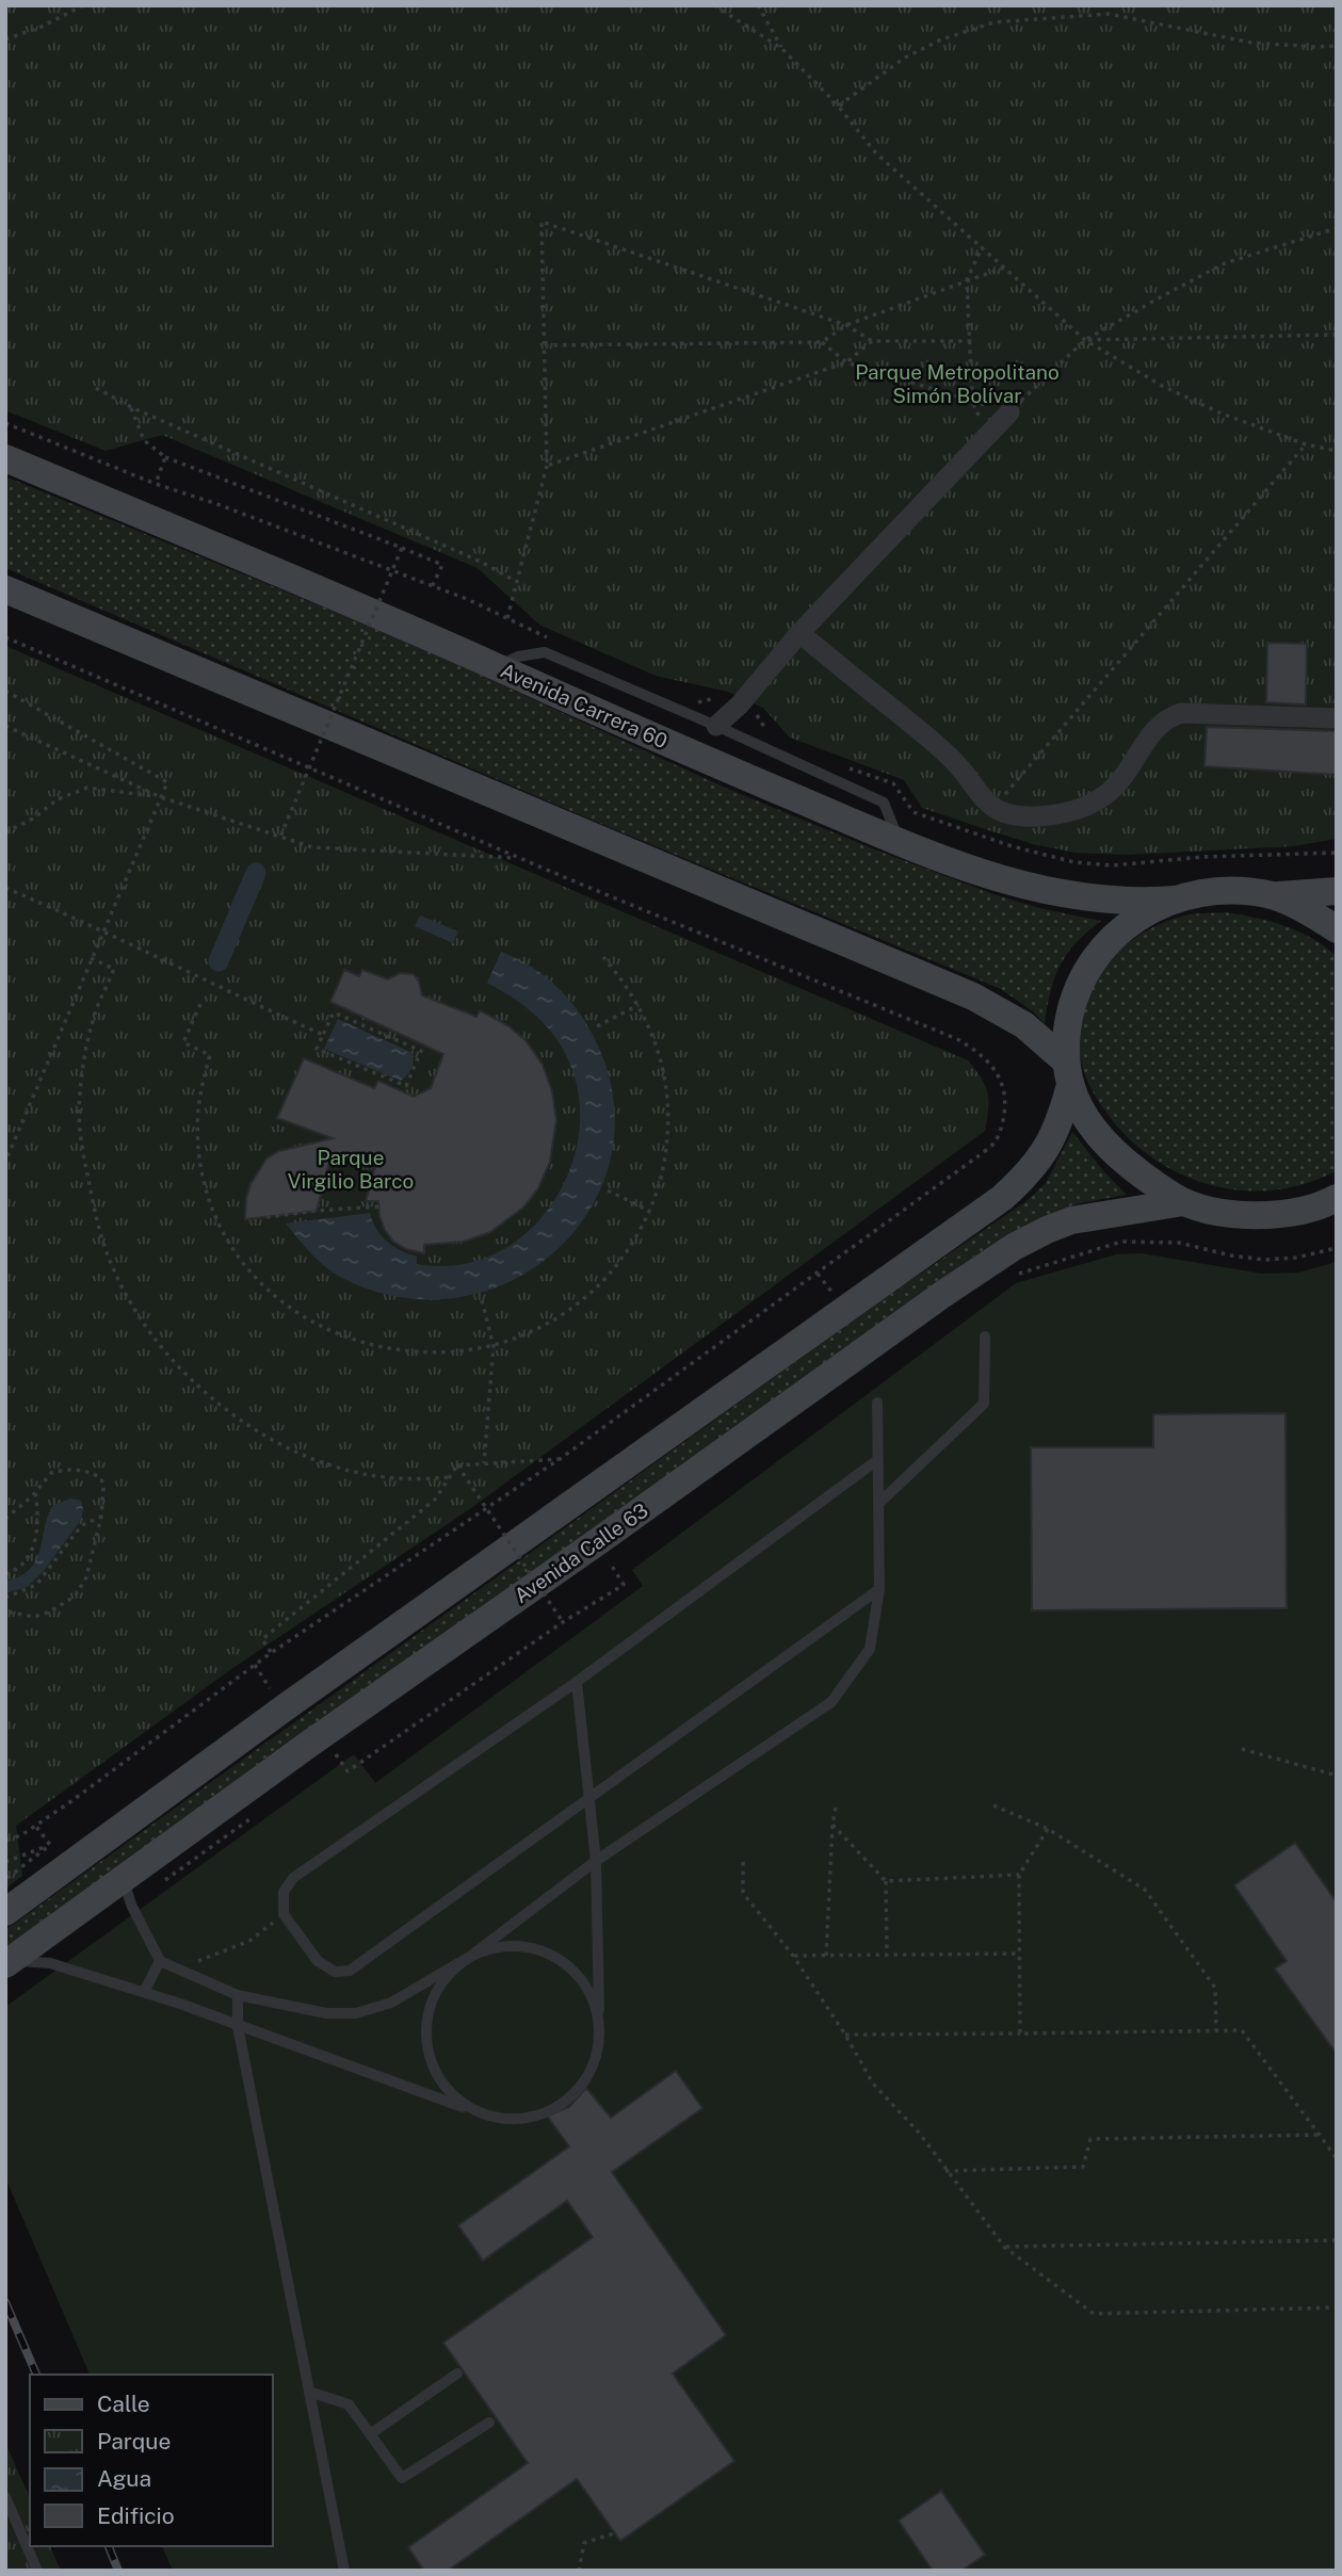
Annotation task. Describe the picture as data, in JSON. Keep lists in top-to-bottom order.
{
  "streets": {
    "main road": ["Avenida Carrera 60", "Avenida Calle 63"]
  },
  "parks": ["Parque Metropolitano Simón Bolívar", "Parque Virgilio Barco"],
  "legend": [
    "Calle",
    "Parque",
    "Agua",
    "Edificio"
  ]
}
